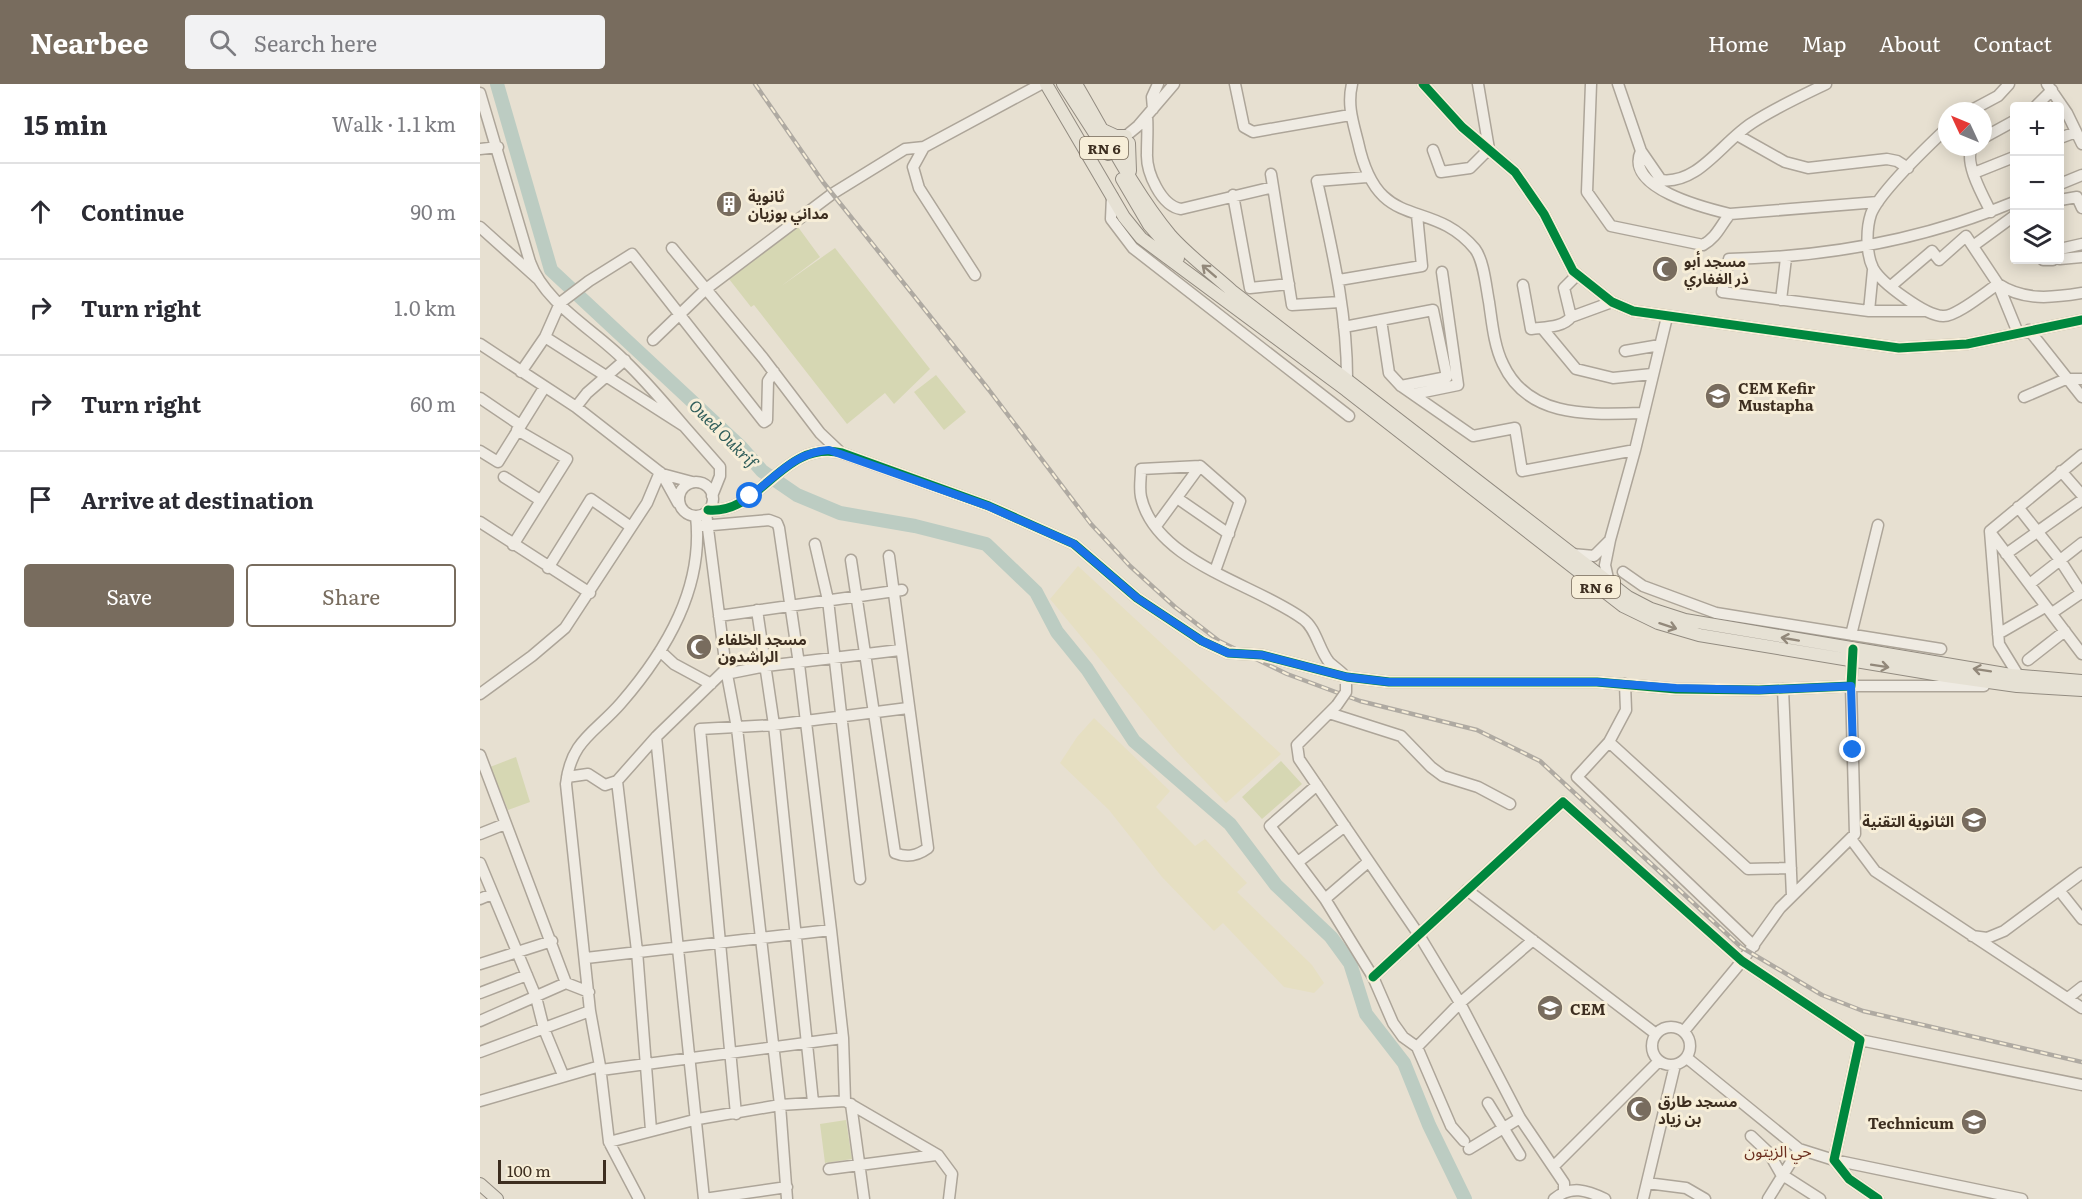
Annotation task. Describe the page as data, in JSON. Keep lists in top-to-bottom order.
{
  "streets": {
    "main road": ["RN 6"]
  },
  "districts": ["حي الزيتون"],
  "water": ["Oued Oukrif"],
  "places": {
    "building": ["ثانوية مداني بوزيان"],
    "mosque": ["مسجد أبو ذر الغفاري", "مسجد الخلفاء الراشدون", "مسجد طارق بن زياد"],
    "school or university": [
      "CEM Kefir Mustapha",
      "الثانوية التقنية",
      "CEM",
      "Technicum"
    ]
  },
  "scale_bar": "100 m",
  "north": "top left",
  "page": {
    "header": "Nearbee",
    "search": "Search here",
    "nav": [
      "Home",
      "Map",
      "About",
      "Contact"
    ],
    "heading": ["15 min", "Walk · 1.1 km"],
    "map_buttons": ["+", "−"],
    "list": [
      ["Continue", "90 m"],
      ["Turn right", "1.0 km"],
      ["Turn right", "60 m"],
      "Arrive at destination"
    ],
    "buttons": ["Save", "Share"],
    "scale": "100 m"
  }
}
